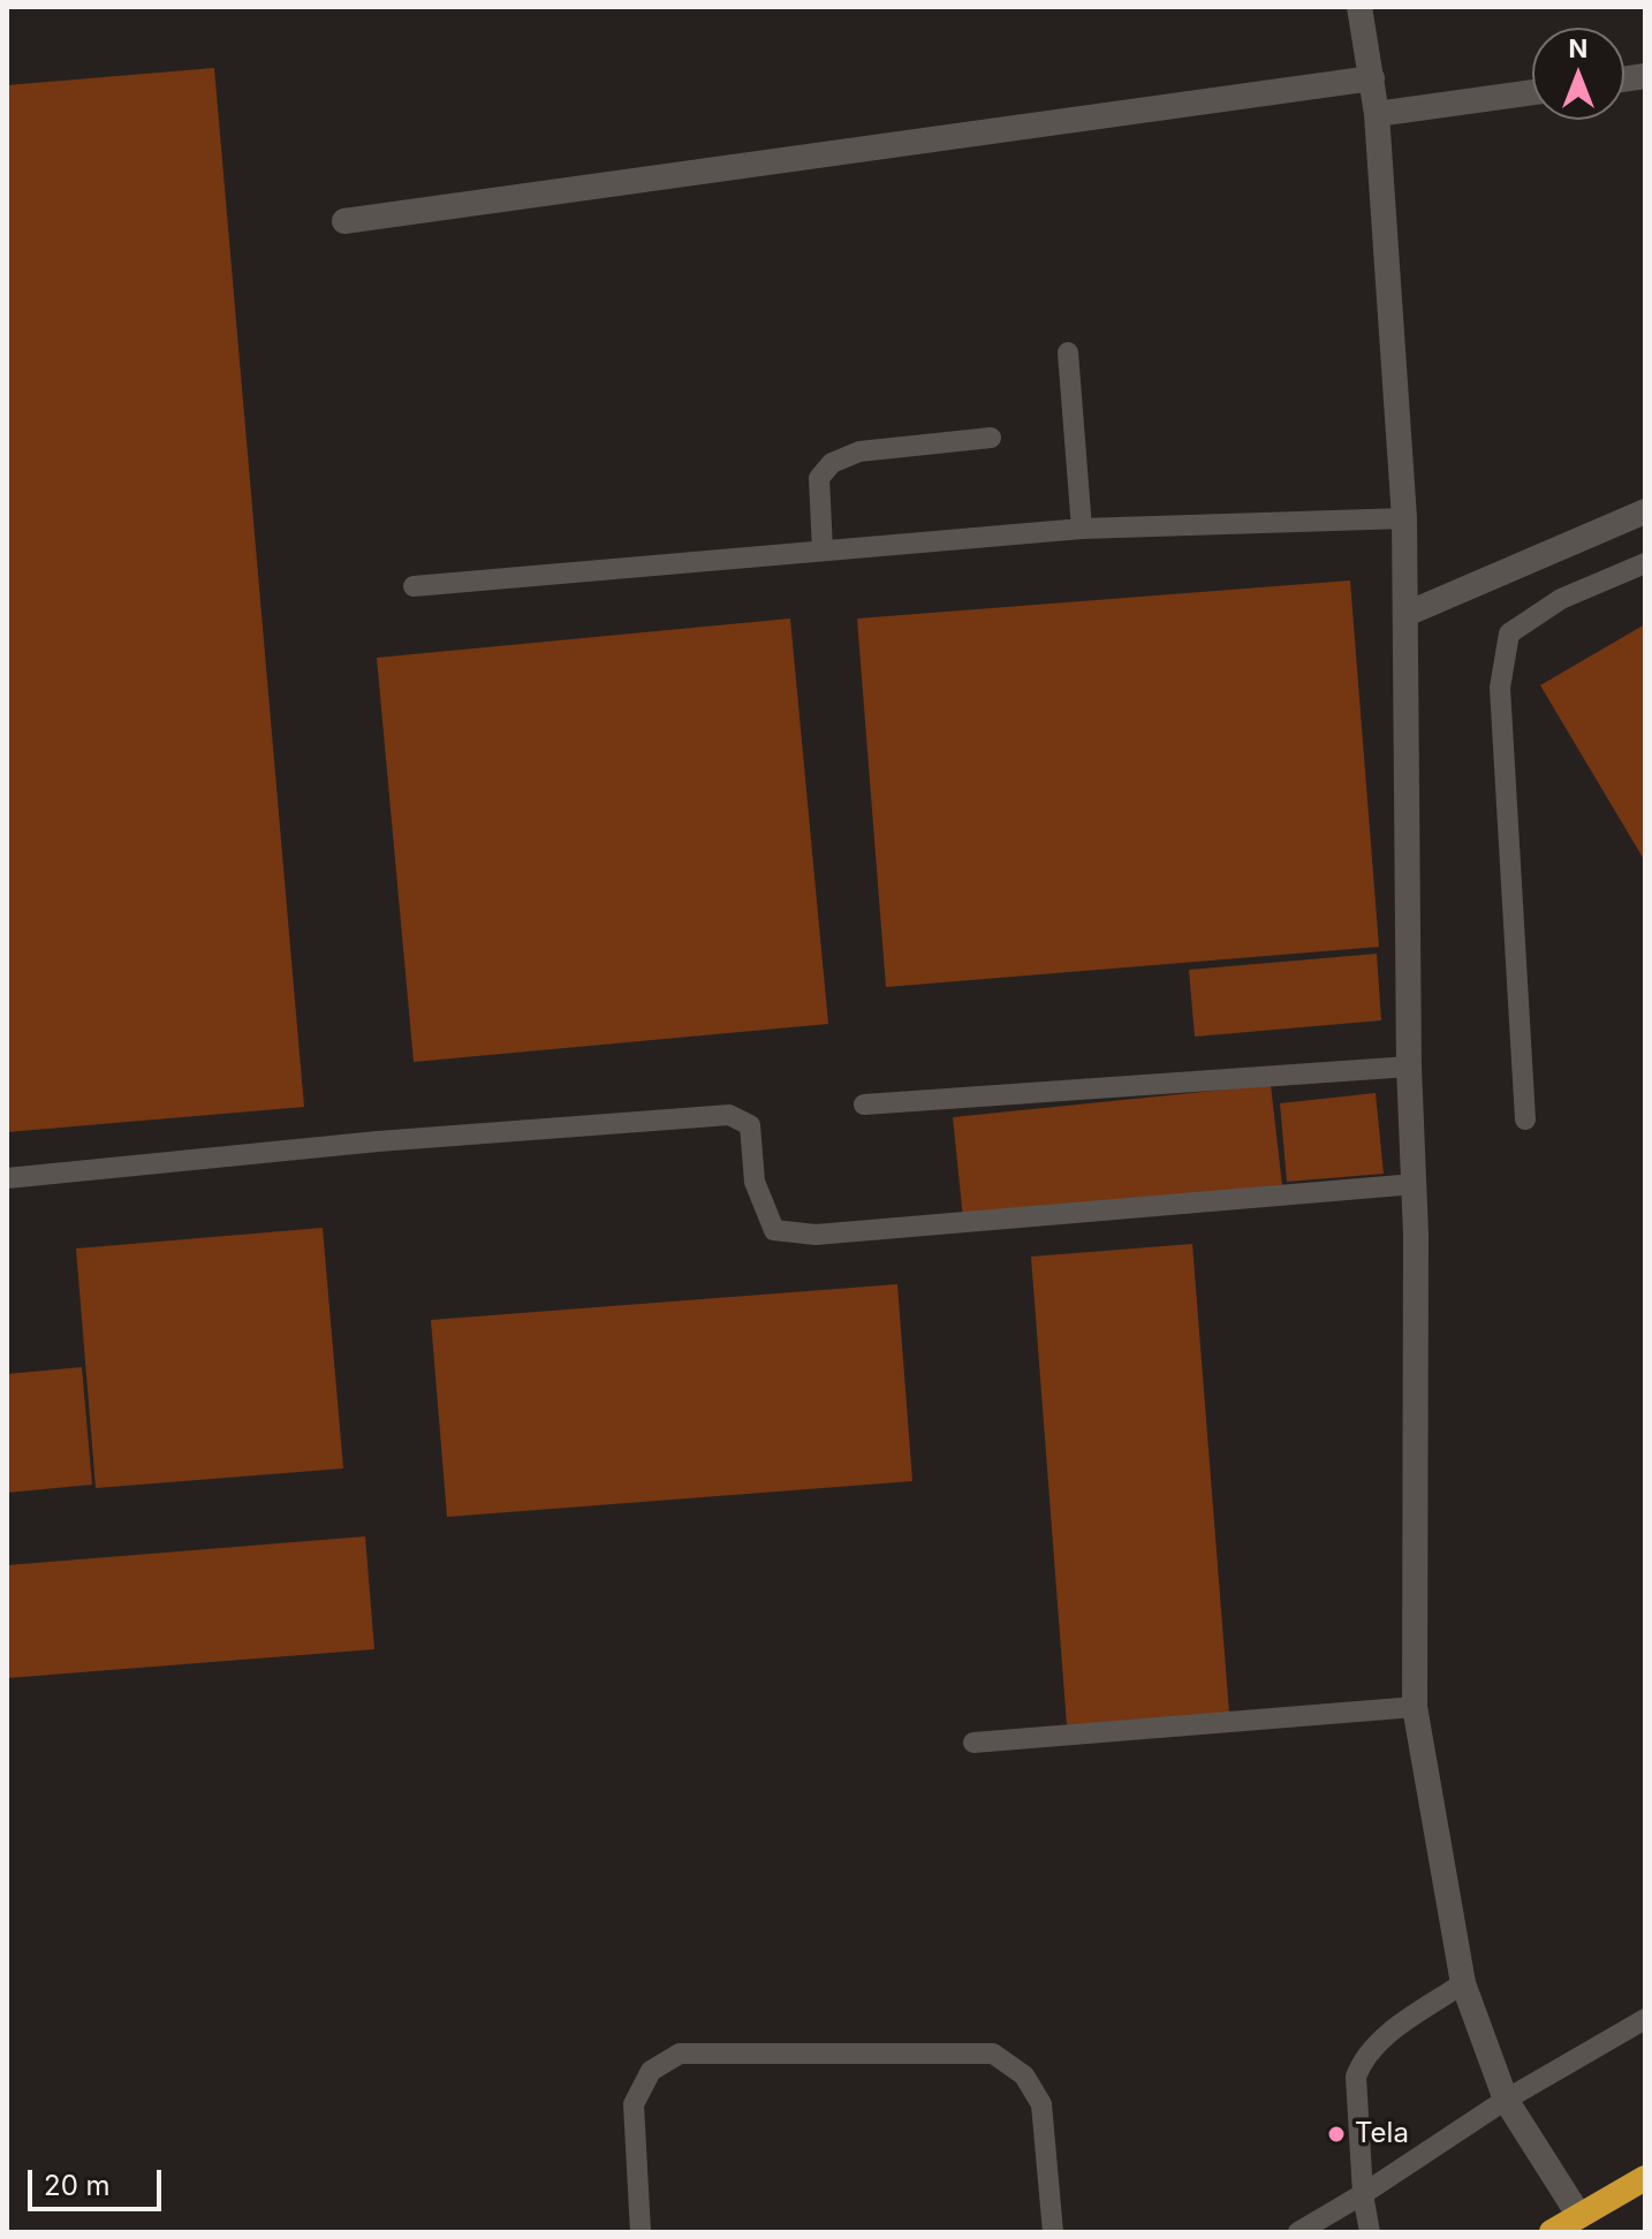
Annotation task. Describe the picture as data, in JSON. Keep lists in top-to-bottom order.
{
  "places": ["Tela"],
  "scale_bar": "20 m",
  "north": "top"
}
